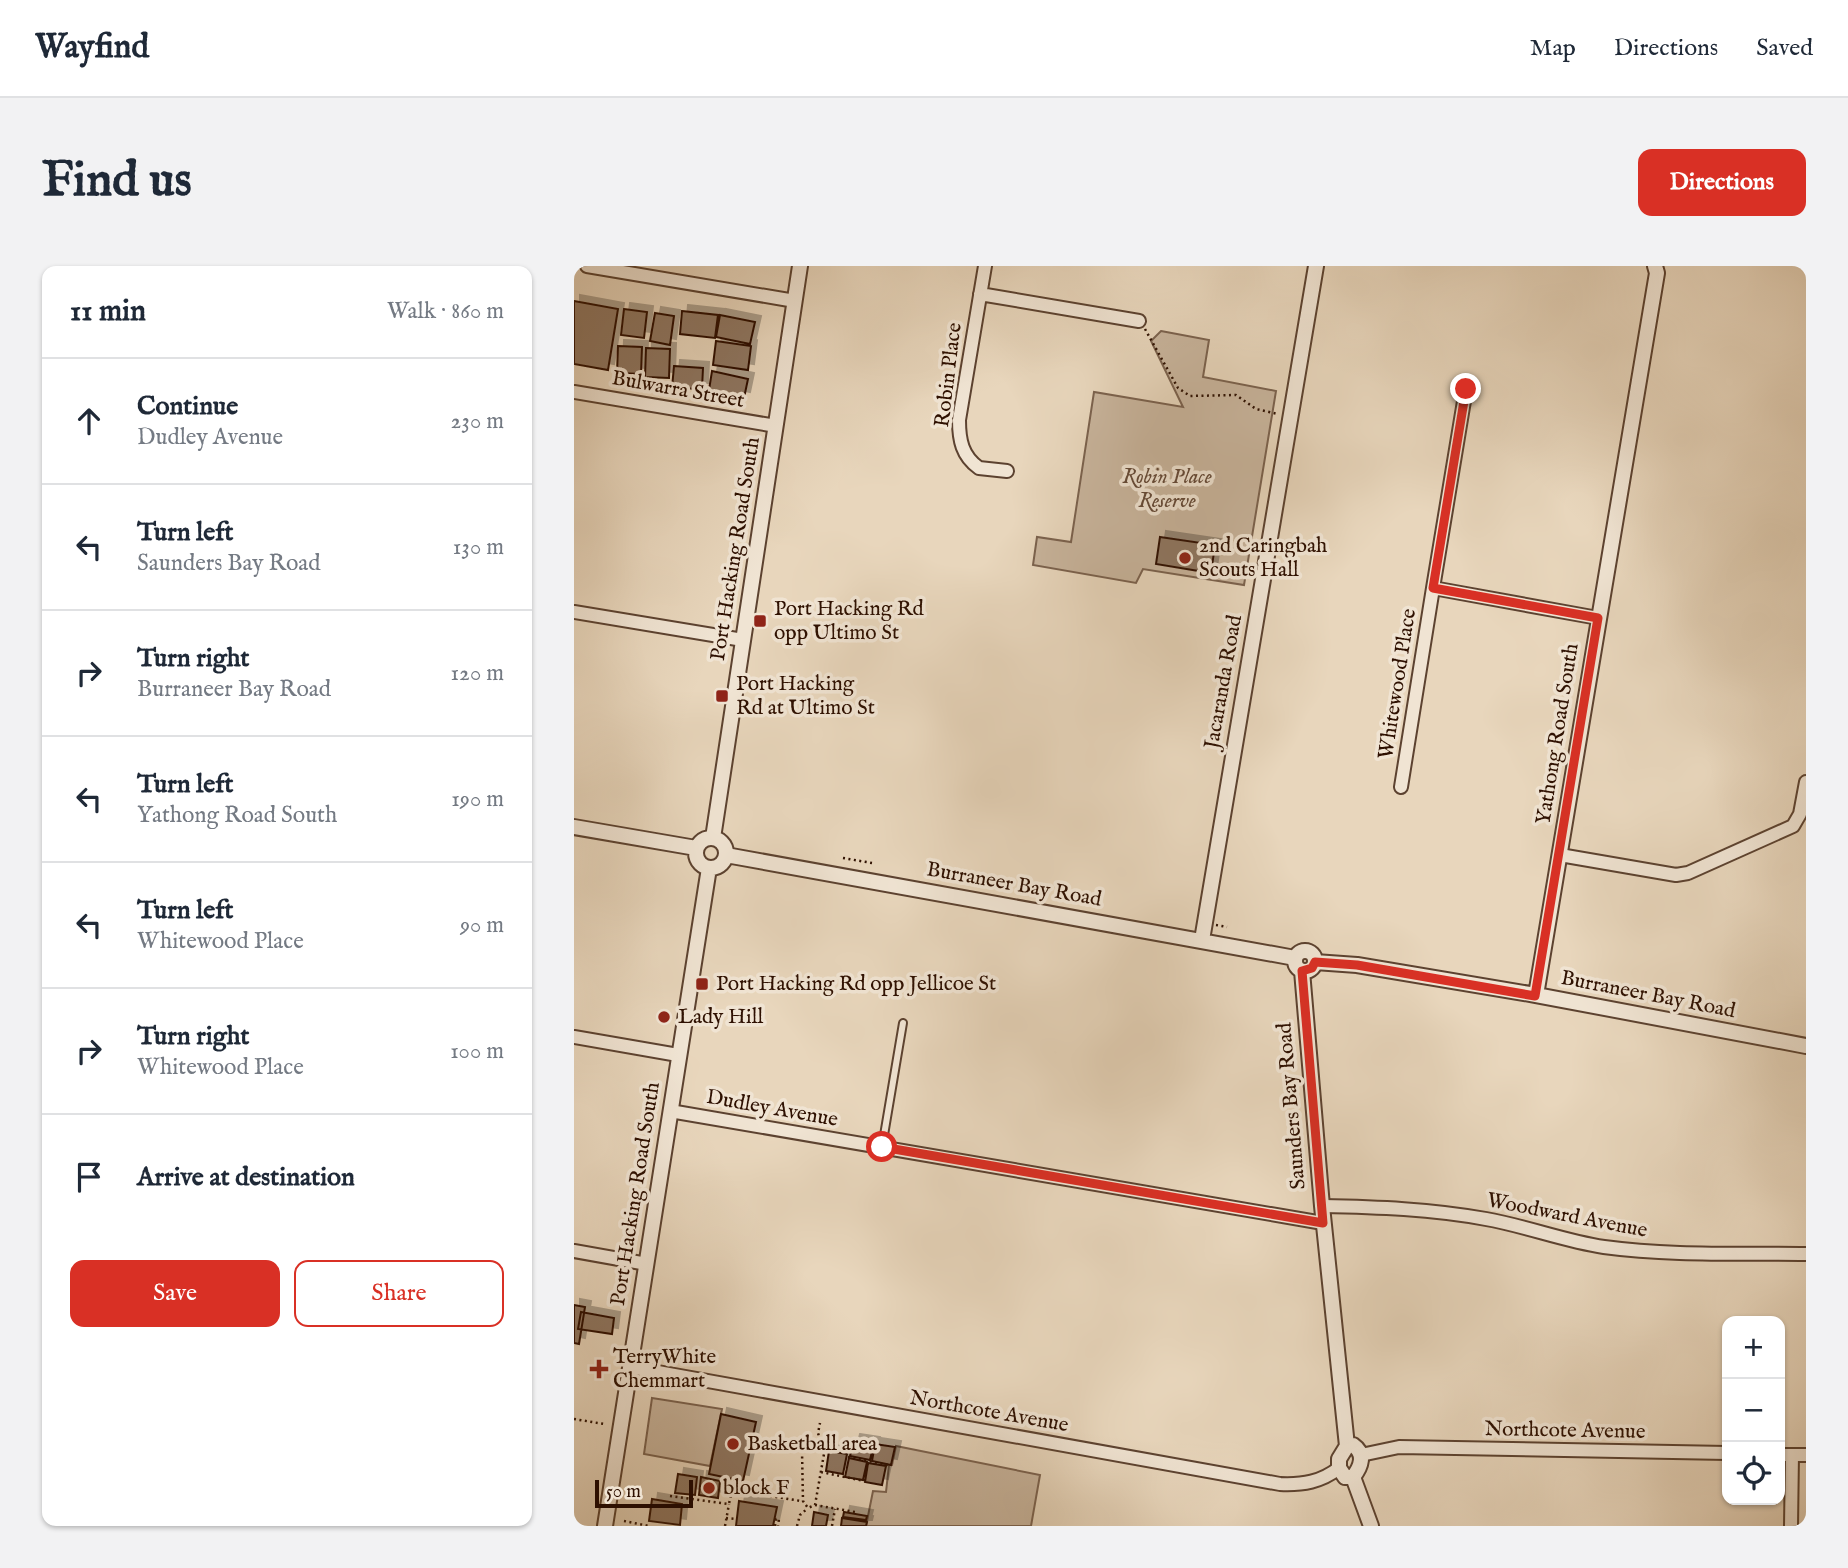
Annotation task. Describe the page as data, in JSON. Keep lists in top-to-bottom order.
{
  "streets": {
    "street": [
      "Robin Place",
      "Bulwarra Street",
      "Port Hacking Road South",
      "Jacaranda Road",
      "Whitewood Place",
      "Yathong Road South",
      "Burraneer Bay Road",
      "Saunders Bay Road",
      "Dudley Avenue",
      "Woodward Avenue",
      "Northcote Avenue"
    ]
  },
  "crossings": [
    ["Bulwarra Street", "Port Hacking Road South"],
    ["Port Hacking Road South", "Burraneer Bay Road"],
    ["Port Hacking Road South", "Dudley Avenue"],
    ["Port Hacking Road South", "Northcote Avenue"],
    ["Jacaranda Road", "Burraneer Bay Road"],
    ["Whitewood Place", "Yathong Road South"],
    ["Yathong Road South", "Burraneer Bay Road"],
    ["Burraneer Bay Road", "Saunders Bay Road"],
    ["Saunders Bay Road", "Dudley Avenue"],
    ["Saunders Bay Road", "Woodward Avenue"],
    ["Saunders Bay Road", "Northcote Avenue"]
  ],
  "parks": ["Robin Place Reserve"],
  "places": {
    "other": [
      "2nd Caringbah Scouts Hall",
      "Lady Hill",
      "Basketball area",
      "block F"
    ],
    "transit": ["Port Hacking Rd opp Ultimo St", "Port Hacking Rd at Ultimo St", "Port Hacking Rd opp Jellicoe St"],
    "health": ["TerryWhite Chemmart"]
  },
  "scale_bar": "50 m",
  "page": {
    "header": "Wayfind",
    "nav": ["Map", "Directions", "Saved"],
    "buttons": [
      "Directions",
      ["Save", "Share"]
    ],
    "title": "Find us",
    "heading": ["11 min", "Walk · 860 m"],
    "list": [
      ["Continue", "Dudley Avenue", "230 m"],
      ["Turn left", "Saunders Bay Road", "130 m"],
      ["Turn right", "Burraneer Bay Road", "120 m"],
      ["Turn left", "Yathong Road South", "190 m"],
      ["Turn left", "Whitewood Place", "90 m"],
      ["Turn right", "Whitewood Place", "100 m"],
      "Arrive at destination"
    ],
    "map_buttons": ["+", "−"],
    "scale": "50 m"
  }
}
